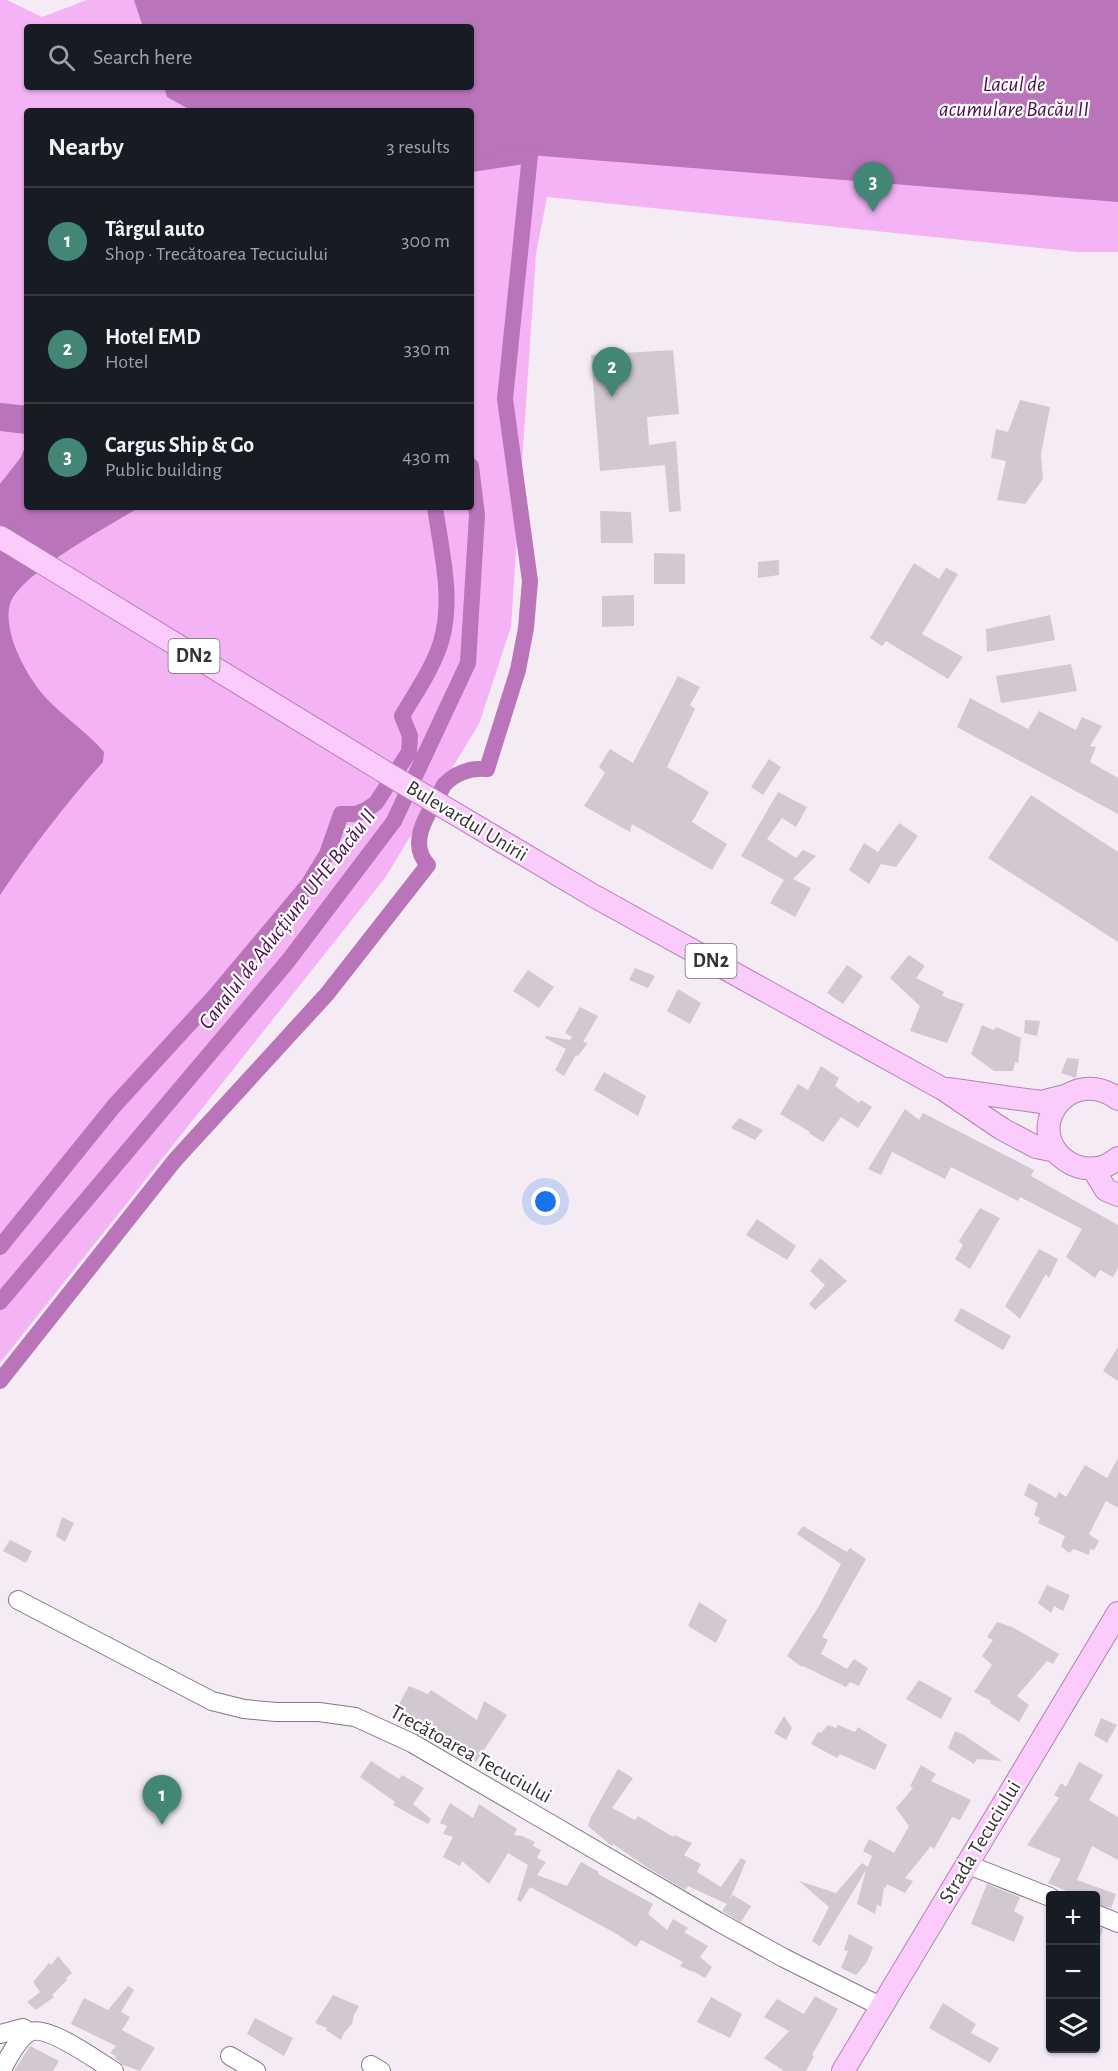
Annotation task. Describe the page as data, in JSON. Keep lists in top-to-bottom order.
{
  "streets": {
    "main road": ["DN2", "Bulevardul Unirii", "Strada Tecuciului"],
    "street": ["Trecătoarea Tecuciului"]
  },
  "crossings": [
    ["DN2", "Bulevardul Unirii"],
    ["Trecătoarea Tecuciului", "Strada Tecuciului"]
  ],
  "water": ["Lacul de acumulare Bacău II", "Canalul de Aducțiune UHE Bacău II"],
  "page": {
    "search": "Search here",
    "heading": ["Nearby", "3 results"],
    "pins": ["3", "2", "1"],
    "list": [
      {
        "mark": "1",
        "name": "Târgul auto",
        "note": "Shop · Trecătoarea Tecuciului",
        "value": "300 m"
      },
      {
        "mark": "2",
        "name": "Hotel EMD",
        "note": "Hotel",
        "value": "330 m"
      },
      {
        "mark": "3",
        "name": "Cargus Ship & Go",
        "note": "Public building",
        "value": "430 m"
      }
    ],
    "map_buttons": ["+", "−"]
  }
}
